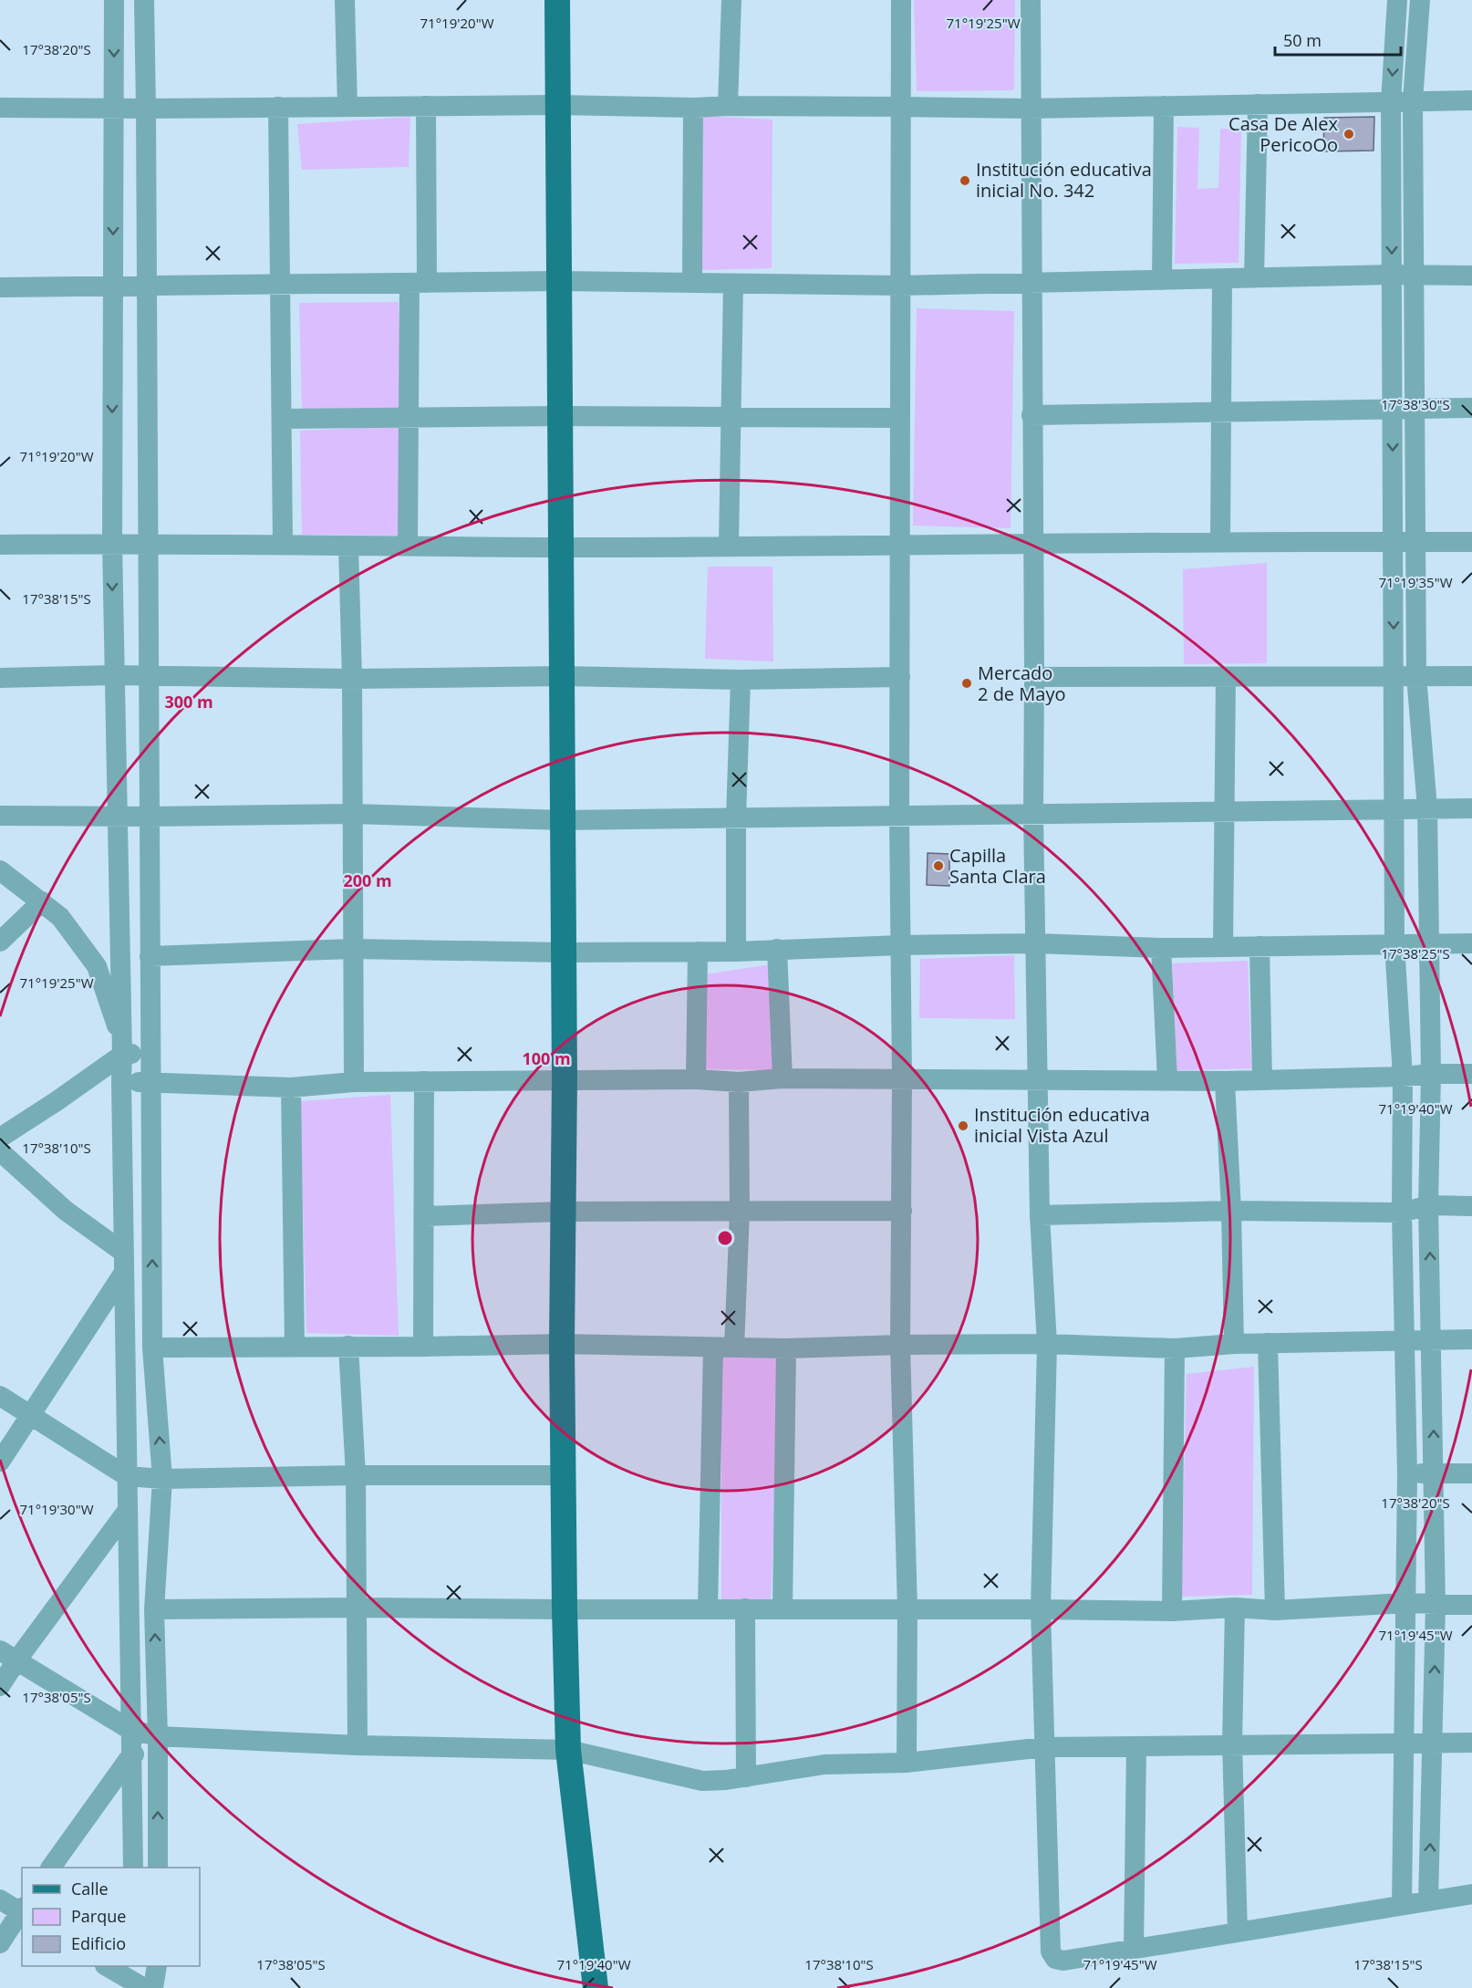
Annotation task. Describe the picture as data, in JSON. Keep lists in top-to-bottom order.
{
  "places": [
    "Casa De Alex PericoOo",
    "Institución educativa inicial No. 342",
    "Mercado 2 de Mayo",
    "Capilla Santa Clara",
    "Institución educativa inicial Vista Azul"
  ],
  "legend": ["Calle", "Parque", "Edificio"],
  "scale_bar": "50 m",
  "coordinates": [
    "71°19'20\"W",
    "71°19'25\"W",
    "17°38'20\"S",
    "17°38'30\"S",
    "71°19'35\"W",
    "17°38'15\"S",
    "17°38'25\"S",
    "71°19'40\"W",
    "17°38'10\"S",
    "71°19'30\"W",
    "71°19'45\"W",
    "17°38'05\"S"
  ],
  "rings": ["300 m", "200 m", "100 m"]
}
